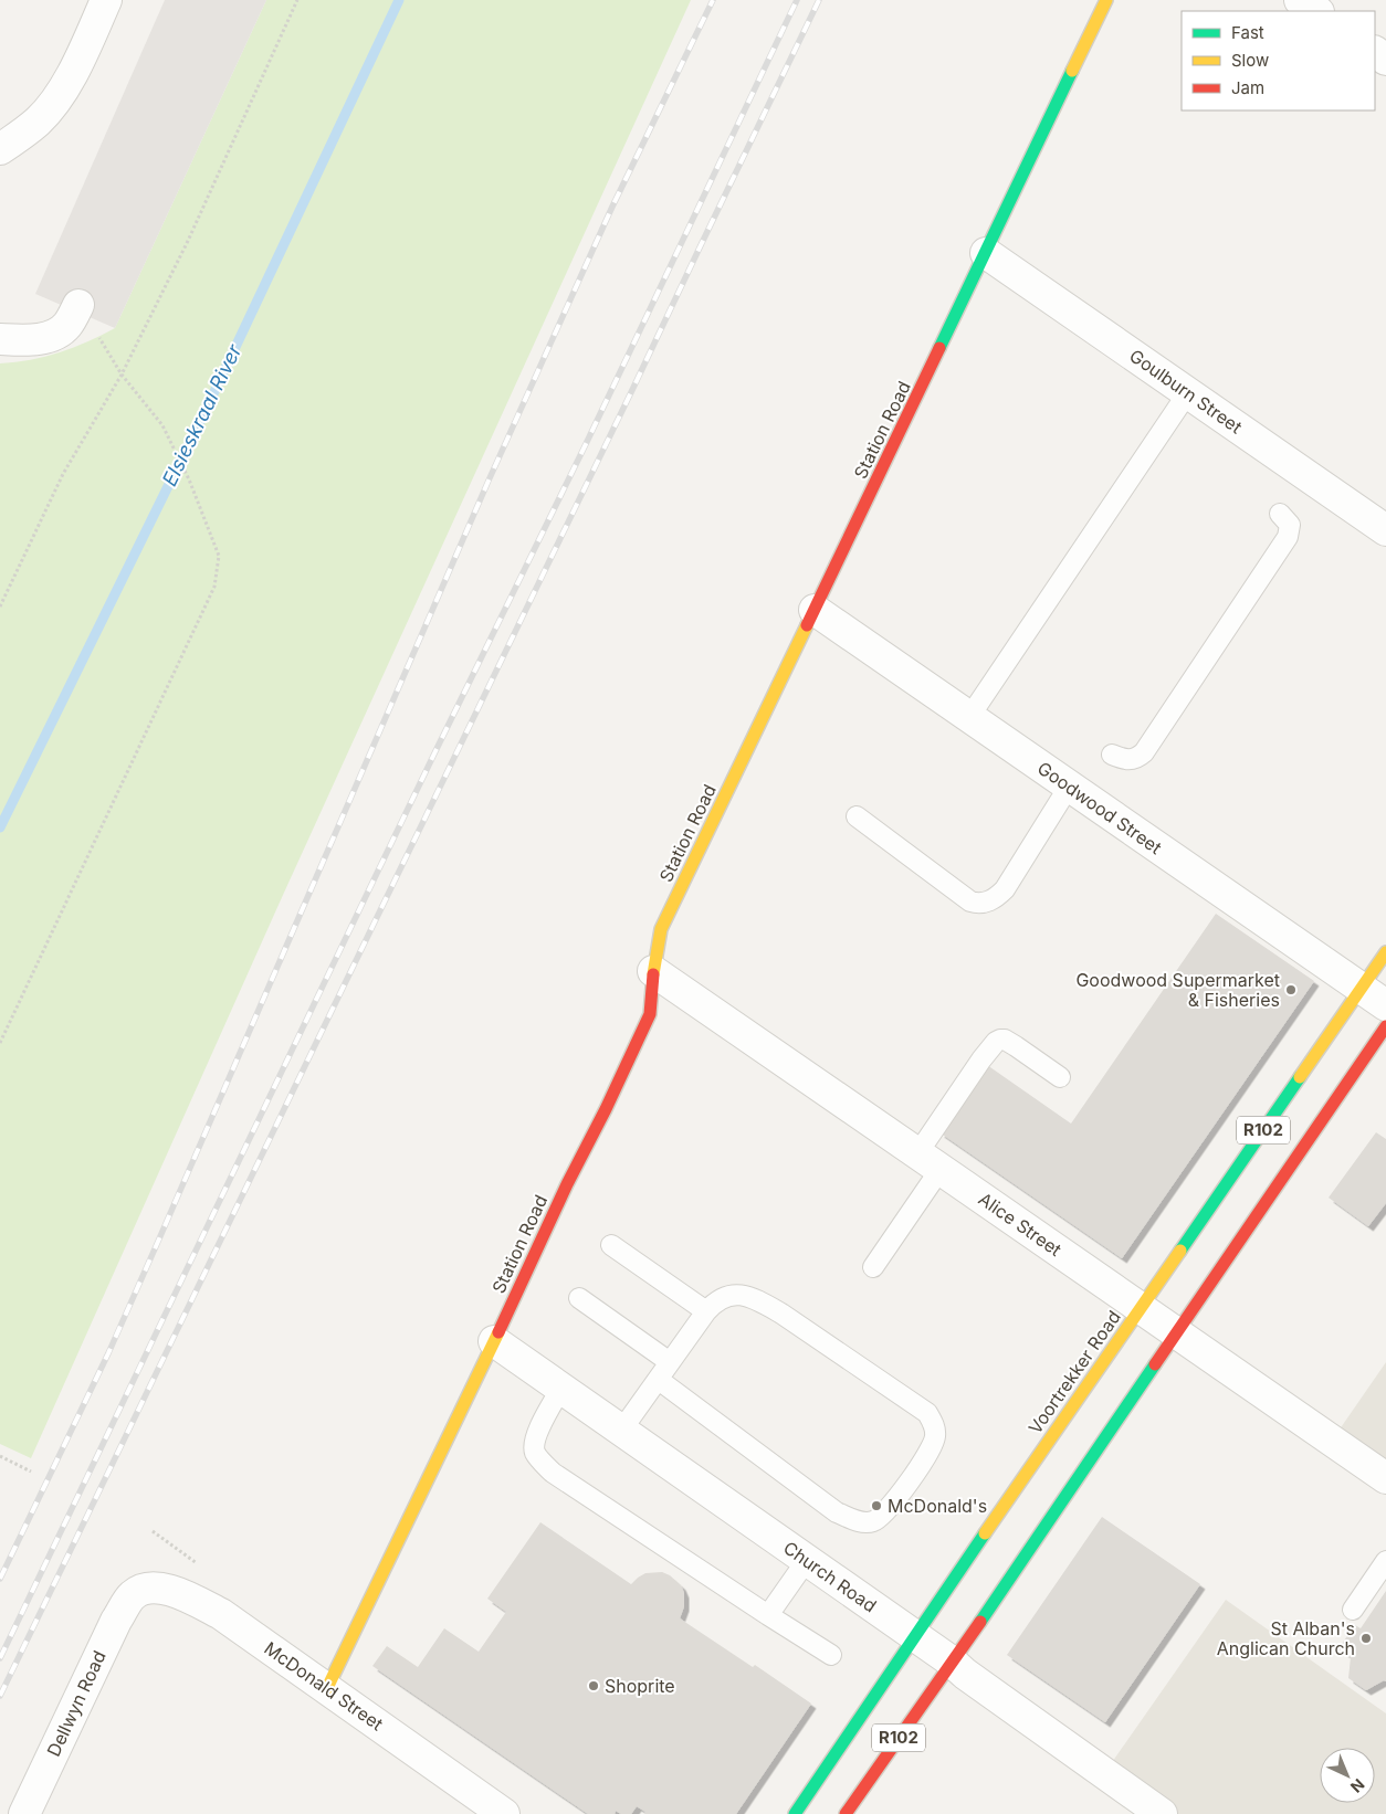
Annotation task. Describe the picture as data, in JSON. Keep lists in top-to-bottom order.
{
  "streets": {
    "main road": ["Station Road", "R102", "Voortrekker Road"],
    "street": [
      "Goulburn Street",
      "Goodwood Street",
      "Alice Street",
      "Church Road",
      "McDonald Street",
      "Dellwyn Road"
    ]
  },
  "crossings": [
    ["Goulburn Street", "Station Road"],
    ["Station Road", "Goodwood Street"],
    ["Station Road", "Alice Street"],
    ["Station Road", "Church Road"],
    ["Station Road", "McDonald Street"],
    ["Goodwood Street", "Voortrekker Road"],
    ["R102", "Alice Street"],
    ["R102", "Church Road"],
    ["Alice Street", "Voortrekker Road"],
    ["Voortrekker Road", "Church Road"],
    ["McDonald Street", "Dellwyn Road"]
  ],
  "water": ["Elsieskraal River"],
  "places": [
    "Goodwood Supermarket & Fisheries",
    "McDonald's",
    "St Alban's Anglican Church",
    "Shoprite"
  ],
  "legend": ["Fast", "Slow", "Jam"],
  "north": "bottom right"
}
